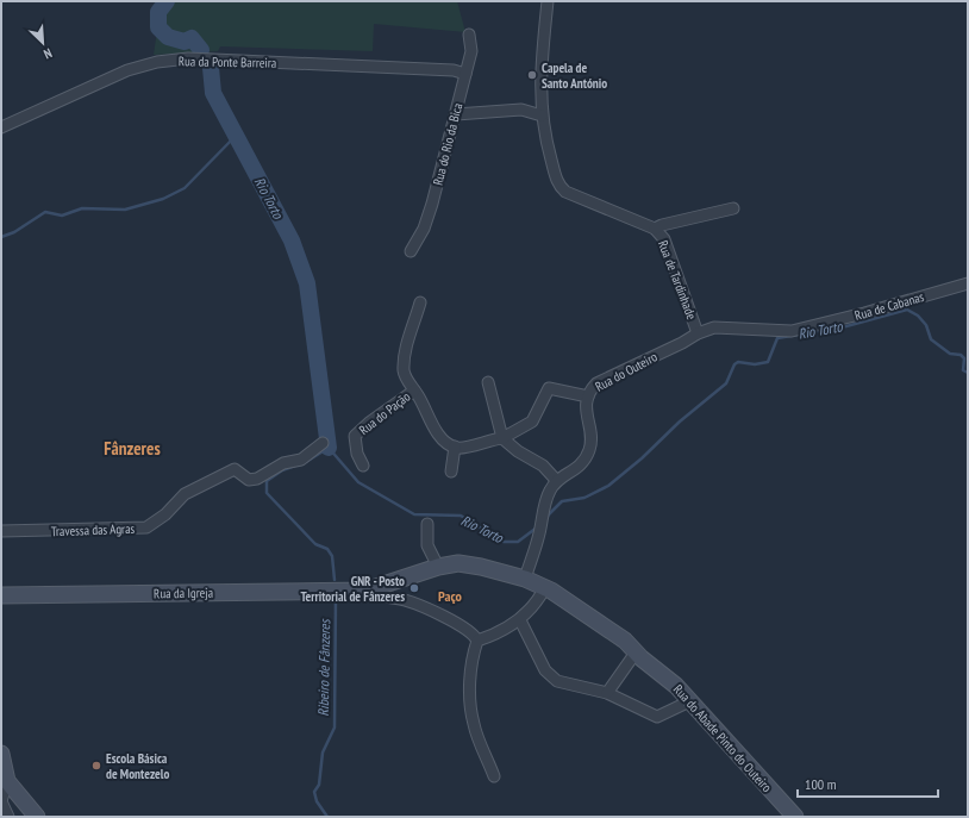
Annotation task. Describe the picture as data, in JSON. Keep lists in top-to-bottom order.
{
  "streets": {
    "street": [
      "Rua da Ponte Barreira",
      "Rua do Rio da Bica",
      "Rua de Tardinhade",
      "Rua de Cabanas",
      "Rua do Outeiro",
      "Rua do Pação",
      "Travessa das Agras",
      "Rua da Igreja",
      "Rua do Abade Pinto do Outeiro"
    ]
  },
  "crossings": [
    ["Rua da Ponte Barreira", "Rua do Rio da Bica"],
    ["Rua de Tardinhade", "Rua de Cabanas"],
    ["Rua de Tardinhade", "Rua do Outeiro"],
    ["Rua de Cabanas", "Rua do Outeiro"],
    ["Rua da Igreja", "Rua do Abade Pinto do Outeiro"]
  ],
  "districts": ["Fânzeres", "Paço"],
  "water": ["Rio Torto", "Ribeiro de Fânzeres"],
  "places": ["Capela de Santo António", "GNR - Posto Territorial de Fânzeres", "Escola Básica de Montezelo"],
  "scale_bar": "100 m",
  "north": "bottom right"
}
